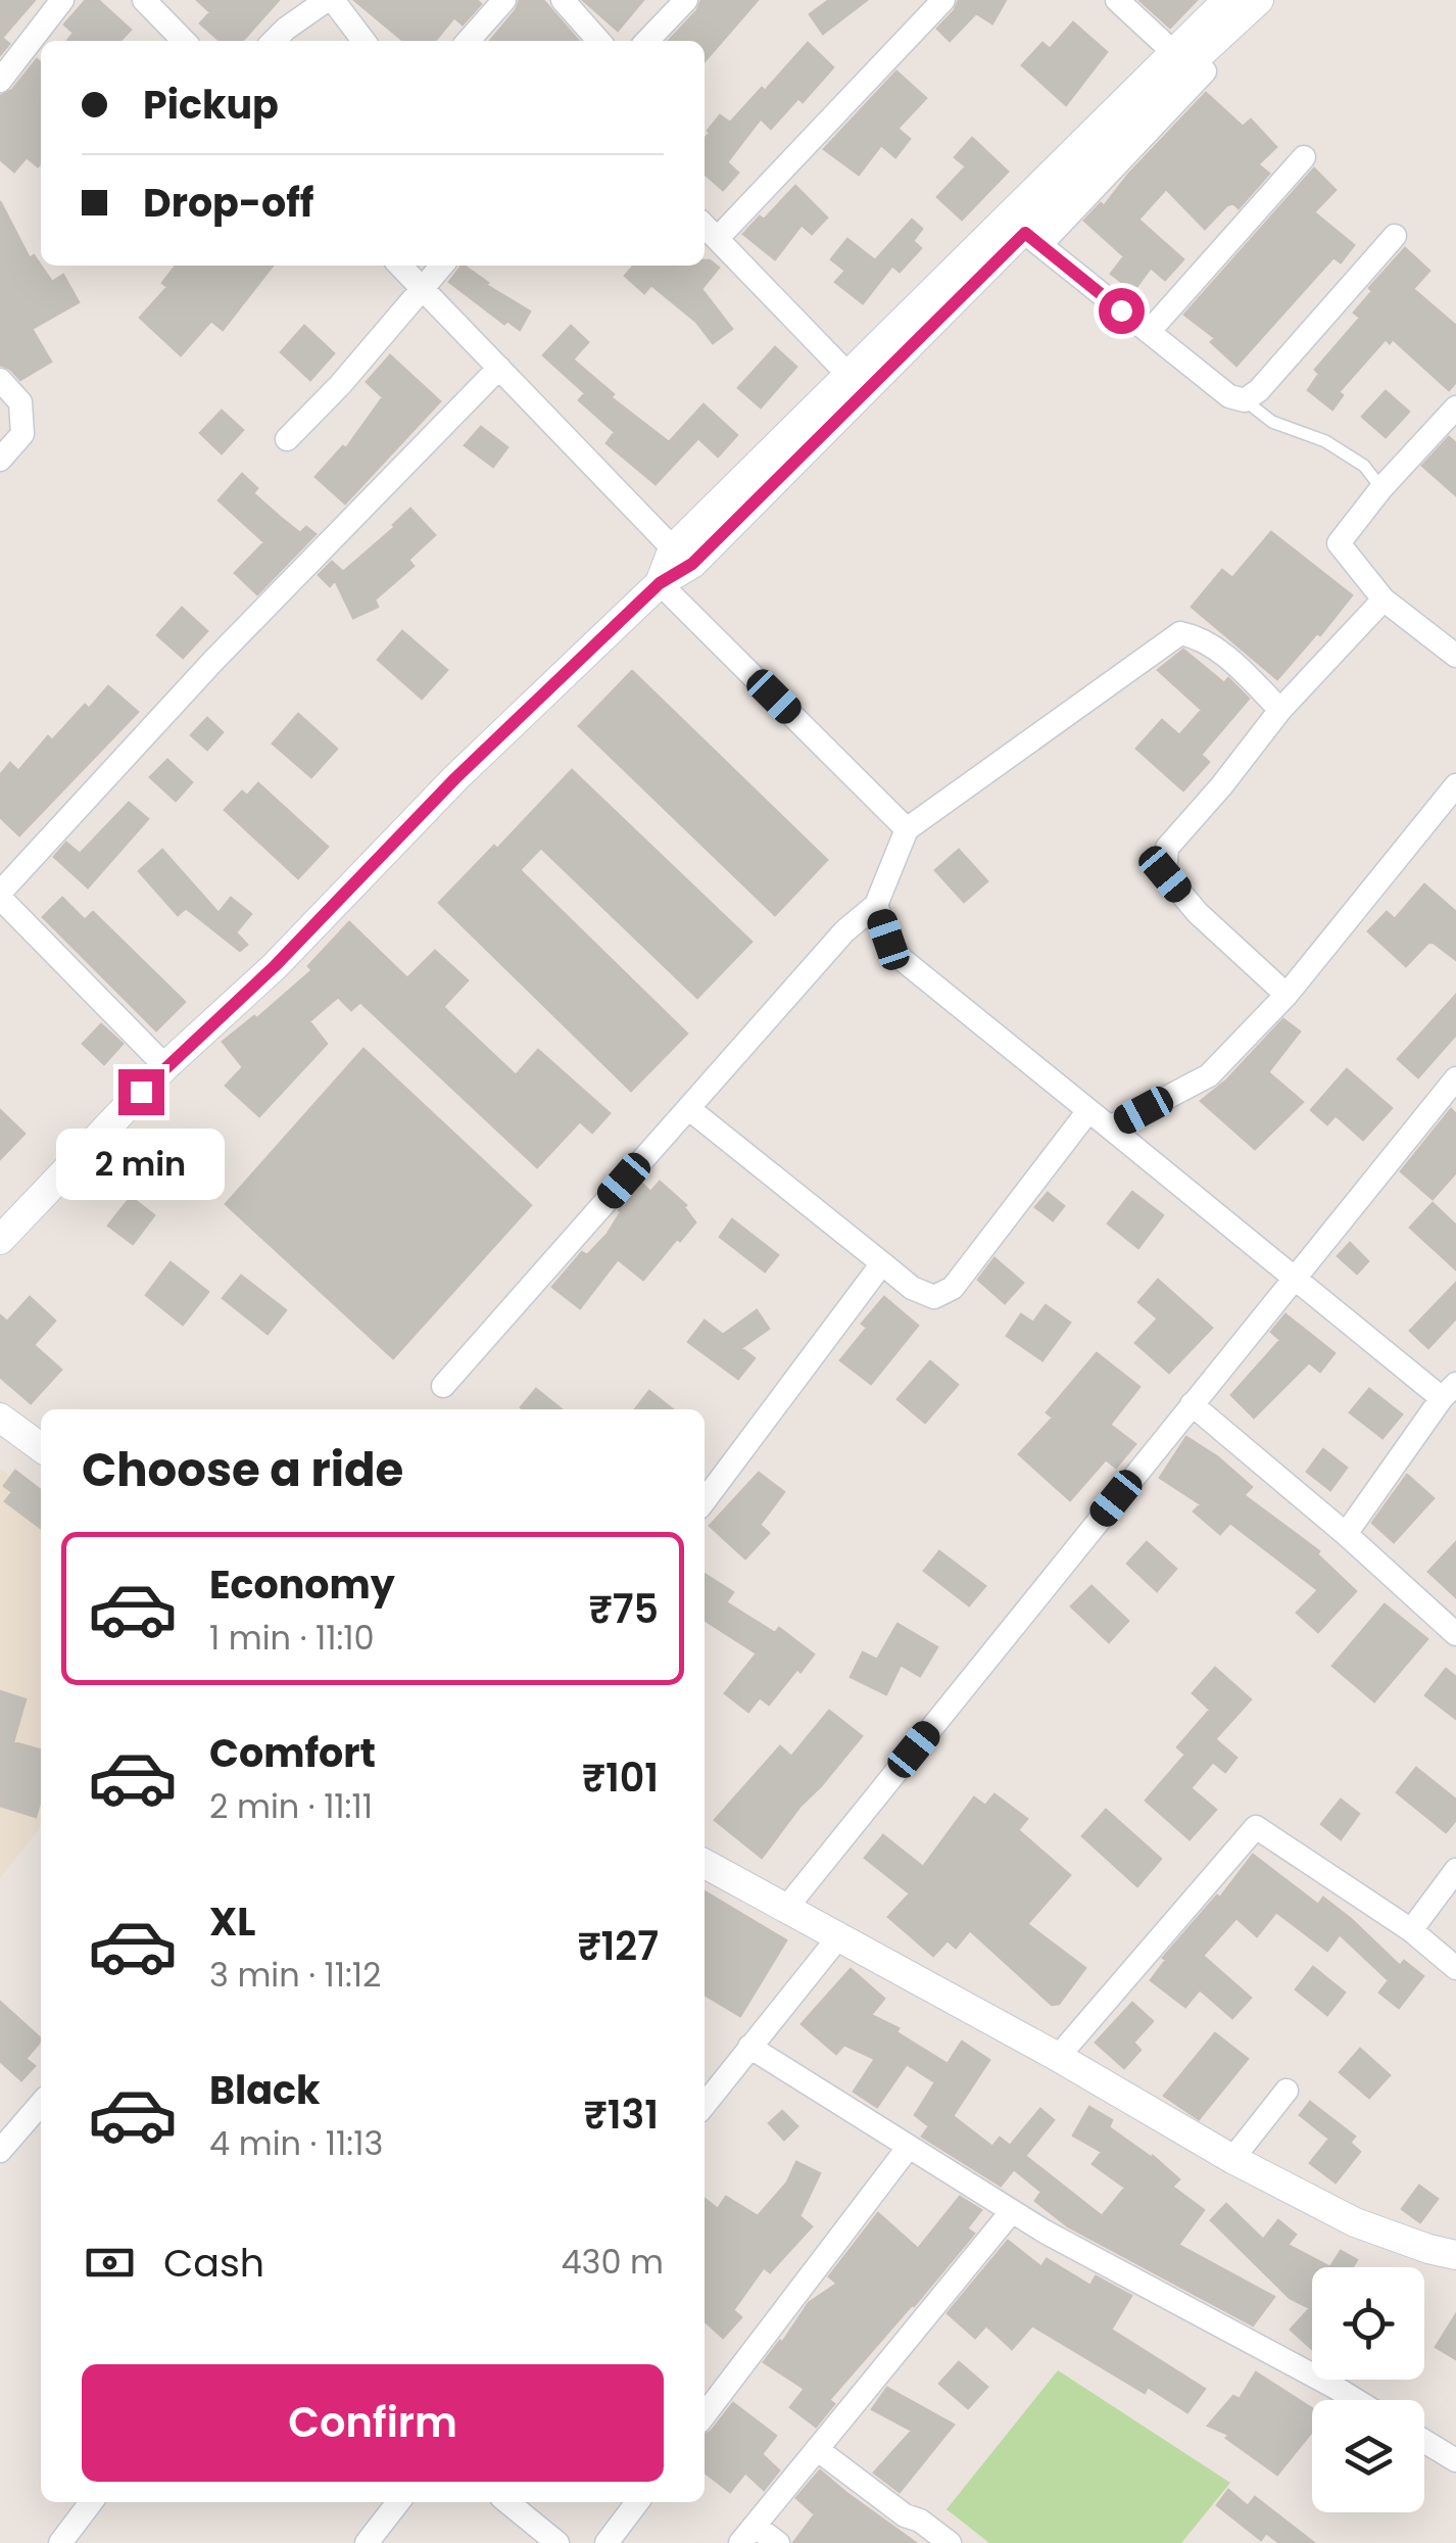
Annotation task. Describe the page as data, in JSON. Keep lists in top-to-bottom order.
{
  "page": {
    "banner": ["Pickup", "Drop-off"],
    "bubble": "2 min",
    "heading": "Choose a ride",
    "list": [
      {
        "name": "Economy",
        "note": "1 min · 11:10",
        "value": "₹75"
      },
      {
        "name": "Comfort",
        "note": "2 min · 11:11",
        "value": "₹101"
      },
      {
        "name": "XL",
        "note": "3 min · 11:12",
        "value": "₹127"
      },
      {
        "name": "Black",
        "note": "4 min · 11:13",
        "value": "₹131"
      }
    ],
    "pay": ["Cash", "430 m"],
    "buttons": "Confirm"
  }
}
